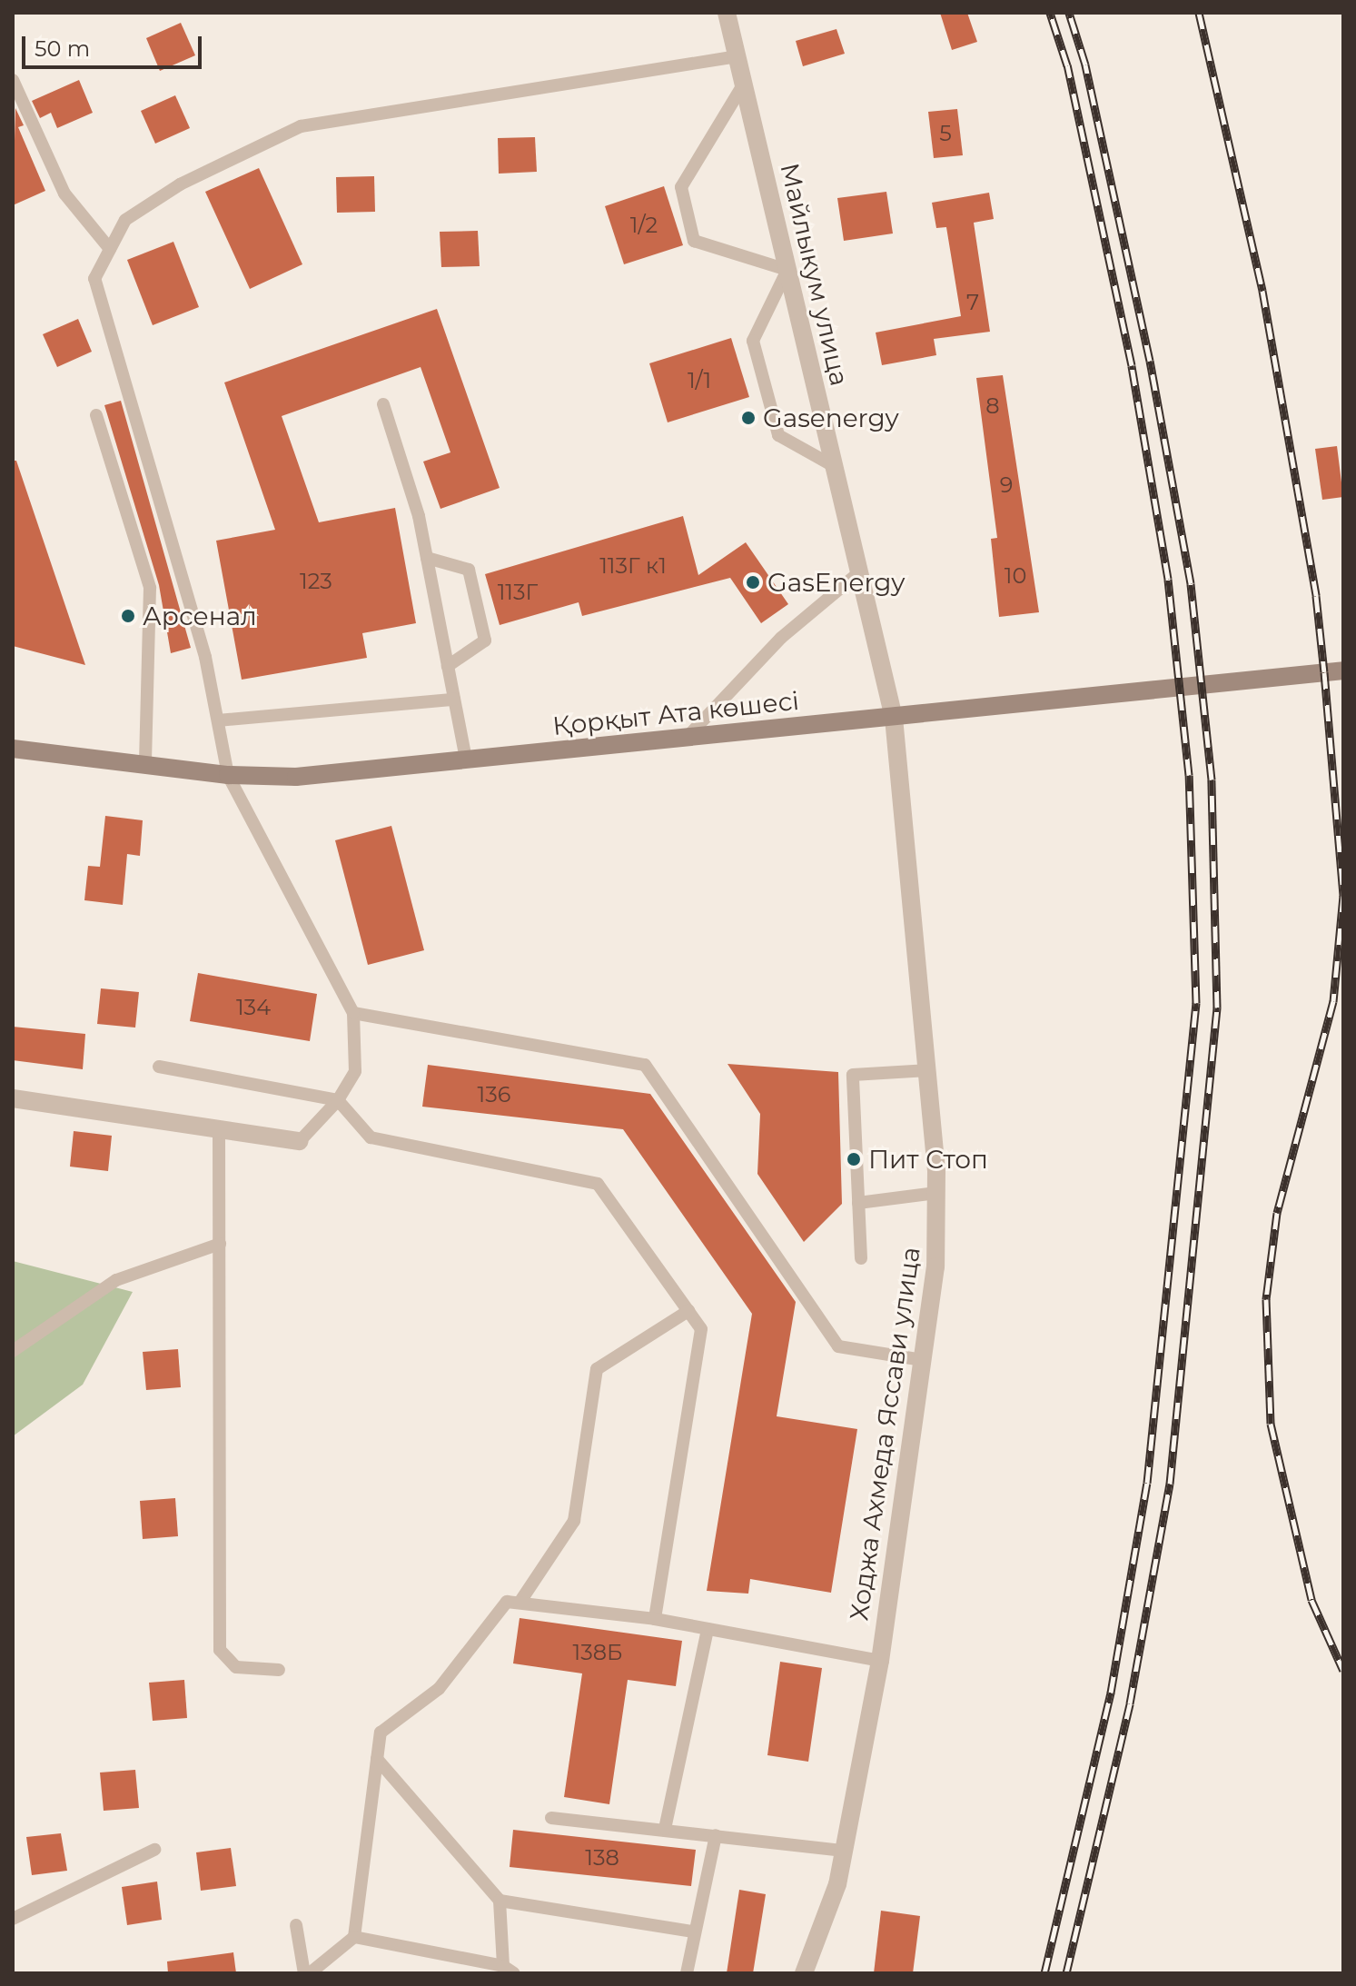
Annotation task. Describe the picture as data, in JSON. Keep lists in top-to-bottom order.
{
  "streets": {
    "main road": ["Қорқыт Ата көшесі"],
    "street": ["Майлыкум улица", "Ходжа Ахмеда Яссави улица"]
  },
  "crossings": [
    ["Майлыкум улица", "Қорқыт Ата көшесі"],
    ["Майлыкум улица", "Ходжа Ахмеда Яссави улица"],
    ["Қорқыт Ата көшесі", "Ходжа Ахмеда Яссави улица"]
  ],
  "places": [
    "Gasenergy",
    "GasEnergy",
    "Арсенал",
    "Пит Стоп"
  ],
  "house_numbers": [
    "5",
    "1/2",
    "7",
    "1/1",
    "8",
    "9",
    "113Г к1",
    "10",
    "123",
    "113Г",
    "134",
    "136",
    "138Б",
    "138"
  ],
  "scale_bar": "50 m"
}
